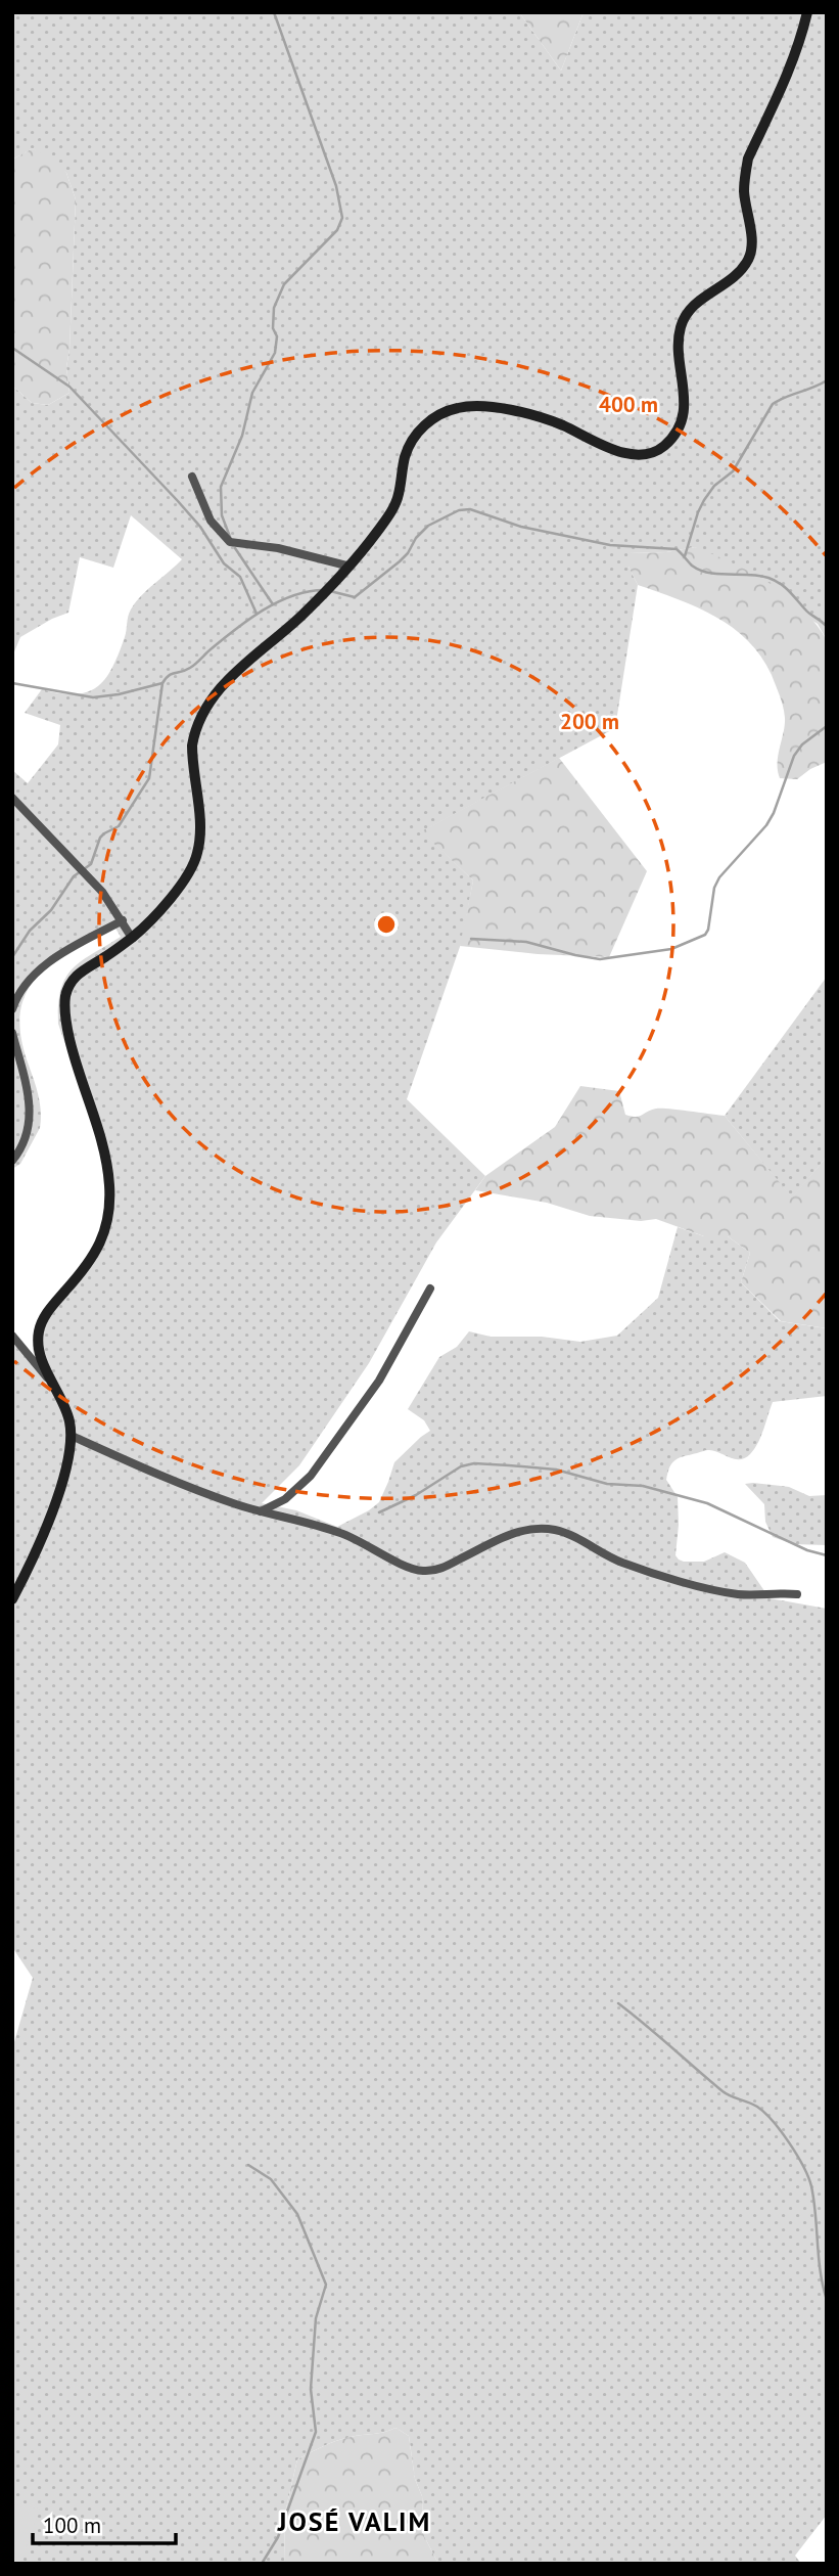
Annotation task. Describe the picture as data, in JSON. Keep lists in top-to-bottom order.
{
  "districts": ["JOSÉ VALIM"],
  "scale_bar": "100 m",
  "rings": ["400 m", "200 m"]
}
